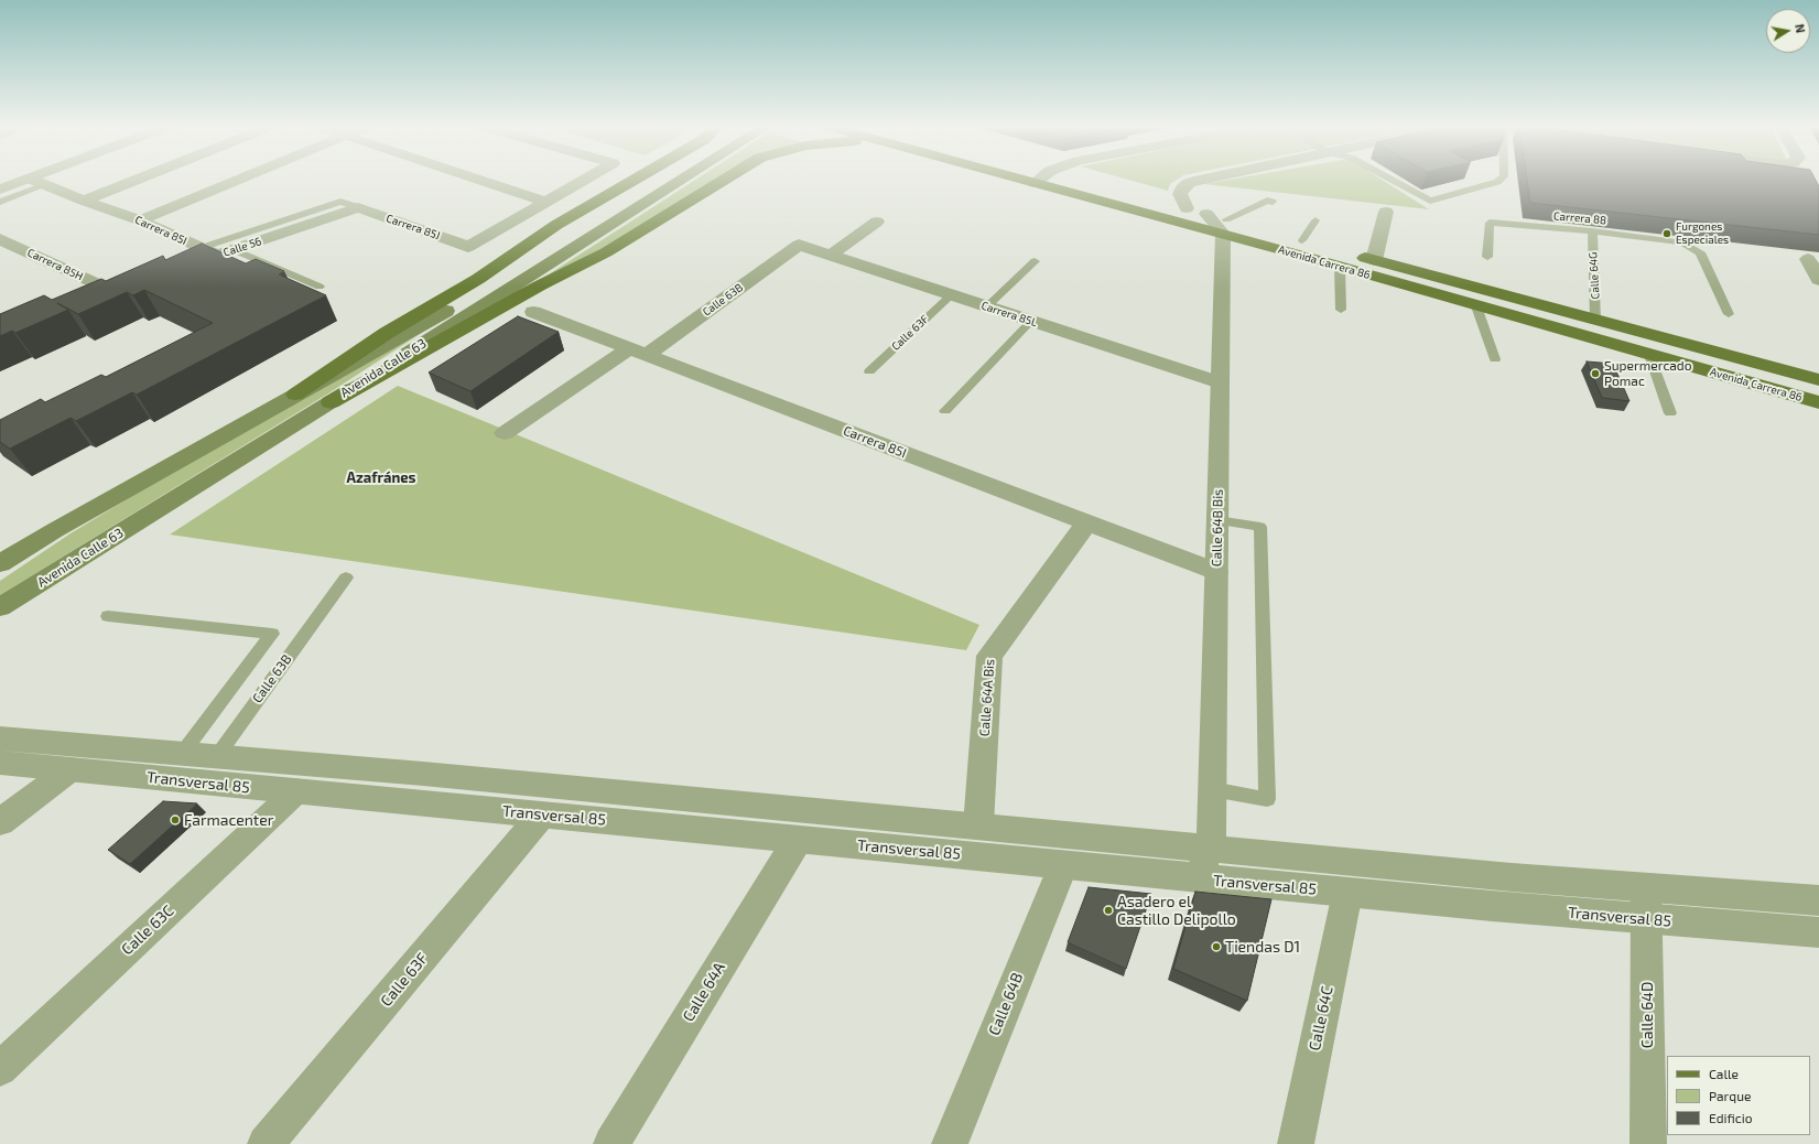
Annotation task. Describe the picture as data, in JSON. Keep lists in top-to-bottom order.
{
  "streets": {
    "main road": ["Avenida Carrera 86", "Avenida Calle 63"],
    "street": [
      "Carrera 85J",
      "Carrera 85I",
      "Calle 56",
      "Carrera 85H",
      "Calle 63B",
      "Carrera 85L",
      "Calle 63F",
      "Calle 64B Bis",
      "Calle 64A Bis",
      "Transversal 85",
      "Calle 63C",
      "Calle 64A",
      "Calle 64B",
      "Calle 64D",
      "Calle 64C"
    ],
    "lane": ["Carrera 88", "Calle 64G"]
  },
  "crossings": [
    ["Carrera 88", "Calle 64G"],
    ["Carrera 85J", "Calle 56"],
    ["Carrera 85I", "Calle 56"],
    ["Carrera 85I", "Calle 63B"],
    ["Carrera 85I", "Calle 64B Bis"],
    ["Carrera 85I", "Calle 64A Bis"],
    ["Avenida Carrera 86", "Calle 64G"],
    ["Avenida Carrera 86", "Calle 64B Bis"],
    ["Calle 63B", "Carrera 85L"],
    ["Calle 63B", "Transversal 85"],
    ["Carrera 85L", "Calle 63F"],
    ["Carrera 85L", "Calle 64B Bis"],
    ["Calle 63F", "Transversal 85"],
    ["Calle 64B Bis", "Transversal 85"],
    ["Calle 64A Bis", "Transversal 85"],
    ["Transversal 85", "Calle 63C"],
    ["Transversal 85", "Calle 64A"],
    ["Transversal 85", "Calle 64B"],
    ["Transversal 85", "Calle 64D"],
    ["Transversal 85", "Calle 64C"]
  ],
  "districts": ["Azafránes"],
  "places": [
    "Furgones Especiales",
    "Supermercado Pomac",
    "Farmacenter",
    "Asadero el Castillo Delipollo",
    "Tiendas D1"
  ],
  "legend": ["Calle", "Parque", "Edificio"],
  "north": "right"
}
